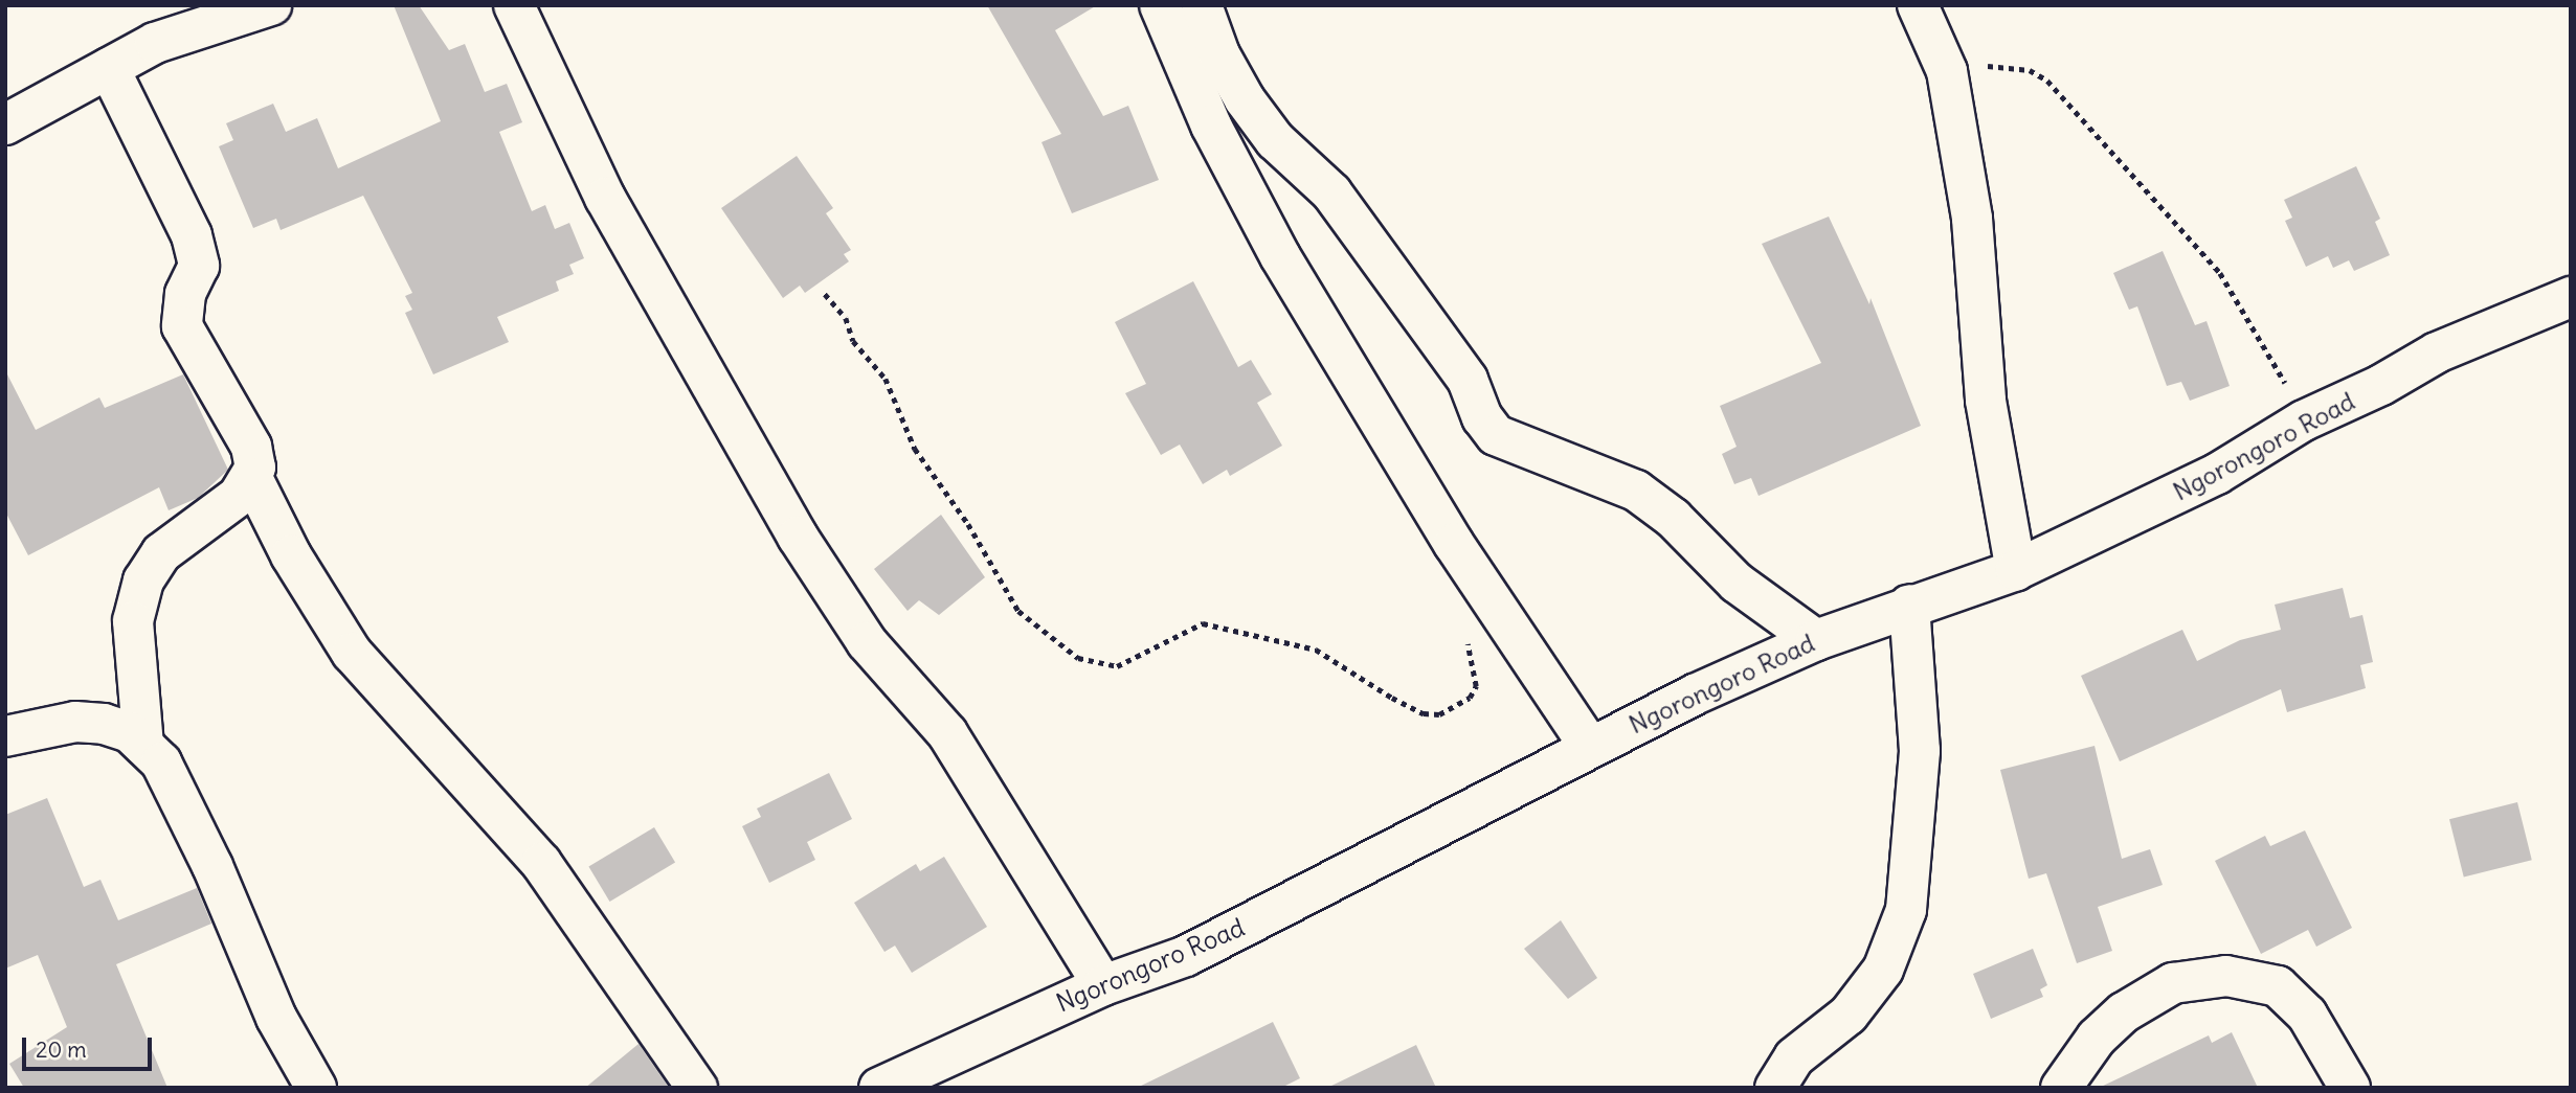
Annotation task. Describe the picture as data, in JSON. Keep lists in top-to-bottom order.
{
  "streets": {
    "street": ["Ngorongoro Road"]
  },
  "scale_bar": "20 m"
}
